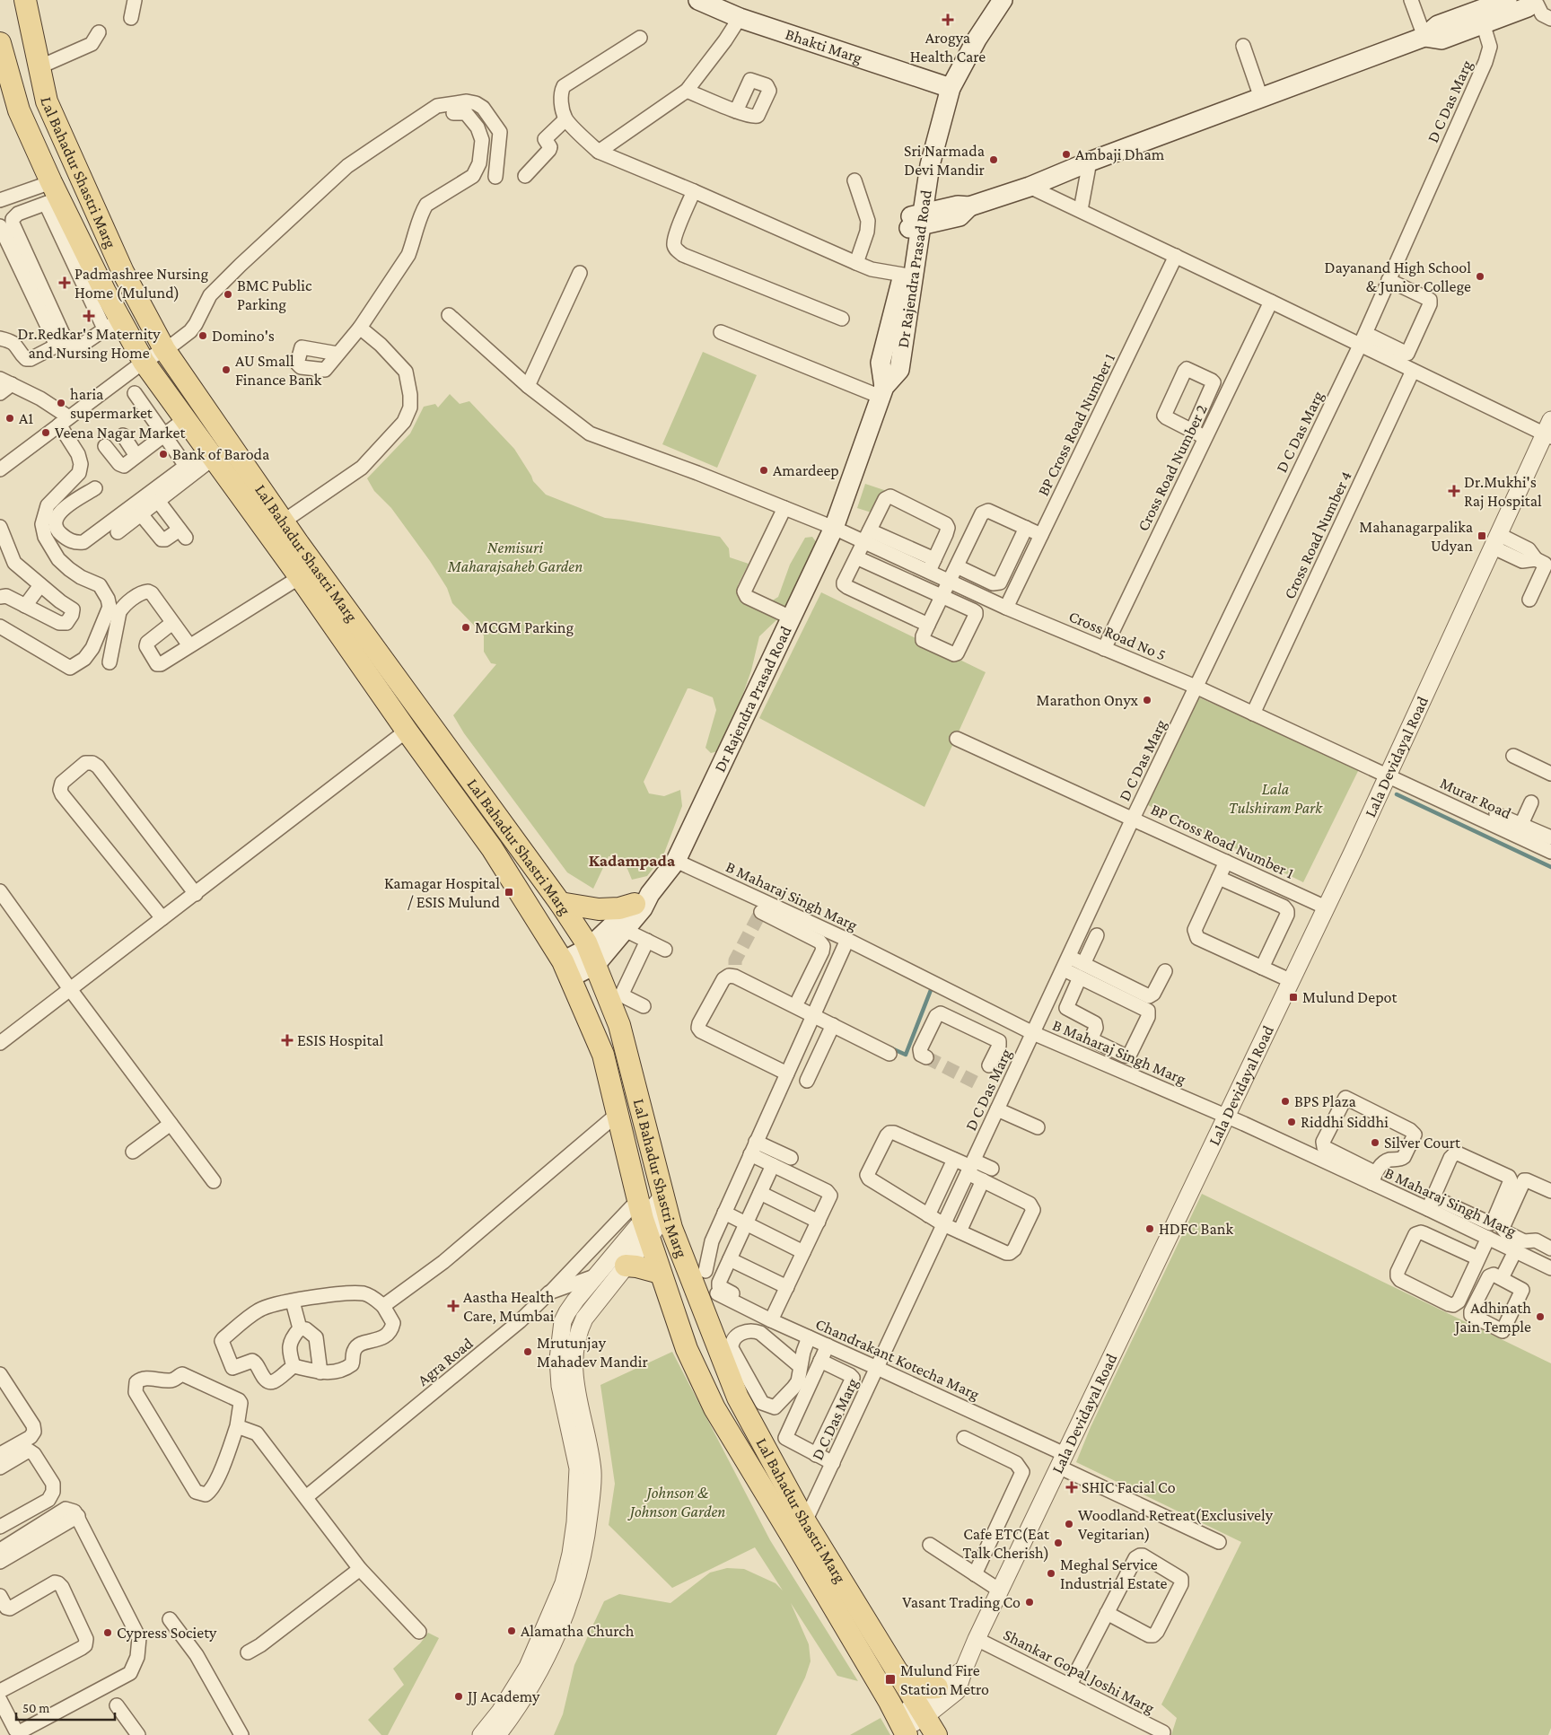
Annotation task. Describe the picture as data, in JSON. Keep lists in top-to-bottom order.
{
  "streets": {
    "main road": ["Bhakti Marg", "Lal Bahadur Shastri Marg", "Dr Rajendra Prasad Road"],
    "street": [
      "D C Das Marg",
      "BP Cross Road Number 1",
      "Cross Road Number 2",
      "Cross Road Number 4",
      "Cross Road No 5",
      "Lala Devidayal Road",
      "Murar Road",
      "B Maharaj Singh Marg",
      "Chandrakant Kotecha Marg",
      "Agra Road",
      "Shankar Gopal Joshi Marg"
    ]
  },
  "crossings": [
    ["Bhakti Marg", "Dr Rajendra Prasad Road"],
    ["D C Das Marg", "Lal Bahadur Shastri Marg"],
    ["D C Das Marg", "BP Cross Road Number 1"],
    ["D C Das Marg", "Cross Road No 5"],
    ["D C Das Marg", "B Maharaj Singh Marg"],
    ["D C Das Marg", "Chandrakant Kotecha Marg"],
    ["Lal Bahadur Shastri Marg", "Dr Rajendra Prasad Road"],
    ["Lal Bahadur Shastri Marg", "Lala Devidayal Road"],
    ["Dr Rajendra Prasad Road", "Cross Road No 5"],
    ["Dr Rajendra Prasad Road", "B Maharaj Singh Marg"],
    ["BP Cross Road Number 1", "Cross Road No 5"],
    ["BP Cross Road Number 1", "Lala Devidayal Road"],
    ["Cross Road Number 2", "Cross Road No 5"],
    ["Cross Road Number 4", "Cross Road No 5"],
    ["Cross Road No 5", "Lala Devidayal Road"],
    ["Cross Road No 5", "Murar Road"],
    ["Lala Devidayal Road", "Murar Road"],
    ["Lala Devidayal Road", "B Maharaj Singh Marg"],
    ["Lala Devidayal Road", "Chandrakant Kotecha Marg"],
    ["Lala Devidayal Road", "Shankar Gopal Joshi Marg"]
  ],
  "districts": ["Kadampada"],
  "parks": ["Nemisuri Maharajsaheb Garden", "Lala Tulshiram Park", "Johnson & Johnson Garden"],
  "places": {
    "health": [
      "Arogya Health Care",
      "Padmashree Nursing Home (Mulund)",
      "Dr.Redkar's Maternity and Nursing Home",
      "Dr.Mukhi's Raj Hospital",
      "ESIS Hospital",
      "Aastha Health Care, Mumbai",
      "SHIC Facial Co"
    ],
    "other": [
      "Ambaji Dham",
      "Sri Narmada Devi Mandir",
      "Dayanand High School & Junior College",
      "BMC Public Parking",
      "Domino's",
      "AU Small Finance Bank",
      "haria supermarket",
      "A1",
      "Veena Nagar Market",
      "Bank of Baroda",
      "Amardeep",
      "MCGM Parking",
      "Marathon Onyx",
      "BPS Plaza",
      "Riddhi Siddhi",
      "Silver Court",
      "HDFC Bank",
      "Adhinath Jain Temple",
      "Mrutunjay Mahadev Mandir",
      "Woodland Retreat(Exclusively Vegitarian)",
      "Cafe ETC(Eat Talk Cherish)",
      "Meghal Service Industrial Estate",
      "Vasant Trading Co",
      "Alamatha Church",
      "Cypress Society",
      "JJ Academy"
    ],
    "transit": [
      "Mahanagarpalika Udyan",
      "Kamagar Hospital / ESIS Mulund",
      "Mulund Depot",
      "Mulund Fire Station Metro"
    ]
  },
  "scale_bar": "50 m"
}
